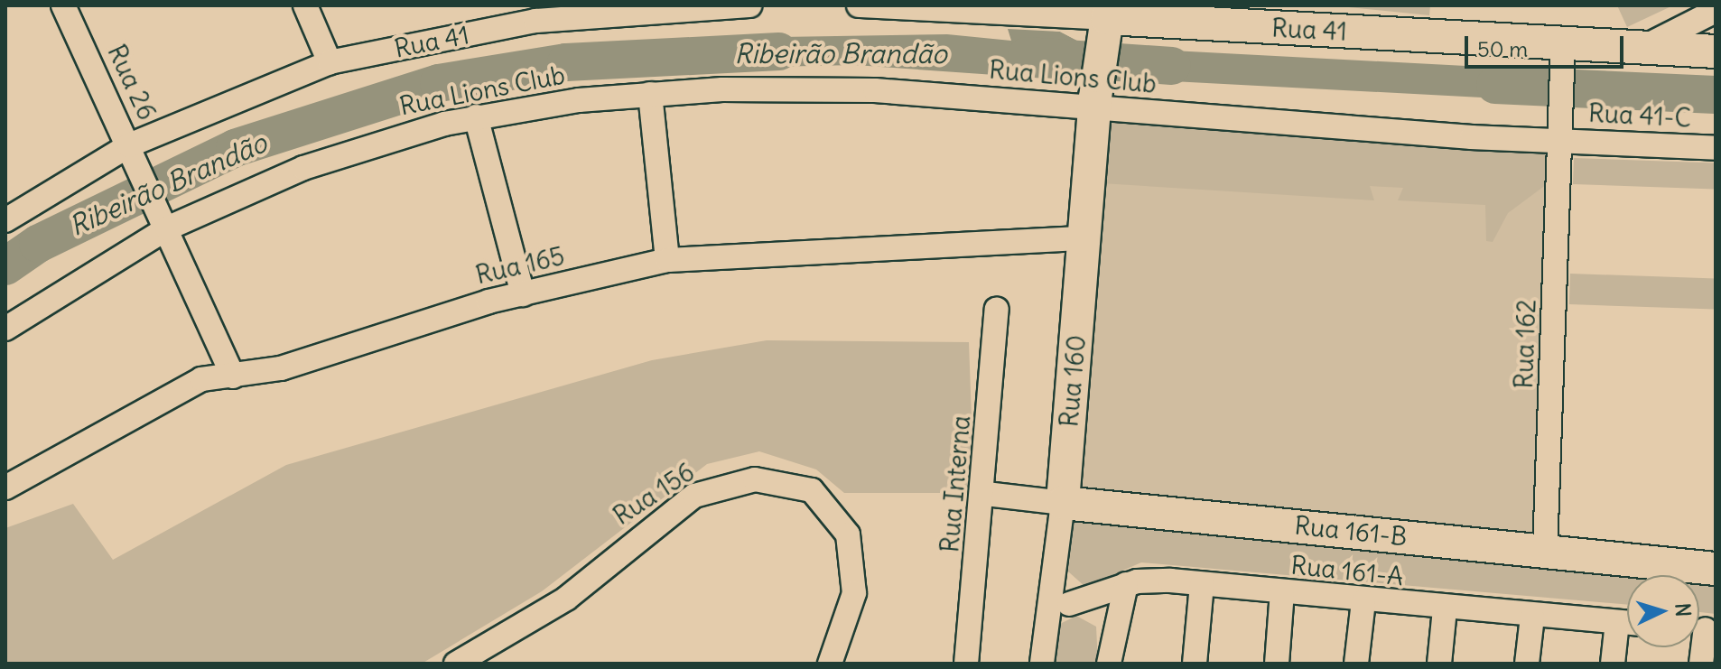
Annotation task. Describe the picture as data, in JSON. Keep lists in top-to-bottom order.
{
  "streets": {
    "street": [
      "Rua 41",
      "Rua Lions Club",
      "Rua 26",
      "Rua 41-C",
      "Rua 165",
      "Rua 162",
      "Rua 160",
      "Rua Interna",
      "Rua 156",
      "Rua 161-B",
      "Rua 161-A"
    ]
  },
  "crossings": [
    ["Rua 41", "Rua 26"],
    ["Rua 41", "Rua 162"],
    ["Rua 41", "Rua 160"],
    ["Rua Lions Club", "Rua 26"],
    ["Rua Lions Club", "Rua 41-C"],
    ["Rua Lions Club", "Rua 162"],
    ["Rua Lions Club", "Rua 160"],
    ["Rua 26", "Rua 165"],
    ["Rua 41-C", "Rua 162"],
    ["Rua 165", "Rua 160"],
    ["Rua 162", "Rua 161-B"],
    ["Rua 160", "Rua 161-B"],
    ["Rua 160", "Rua 161-A"],
    ["Rua Interna", "Rua 161-B"]
  ],
  "water": ["Ribeirão Brandão"],
  "scale_bar": "50 m",
  "north": "right"
}
